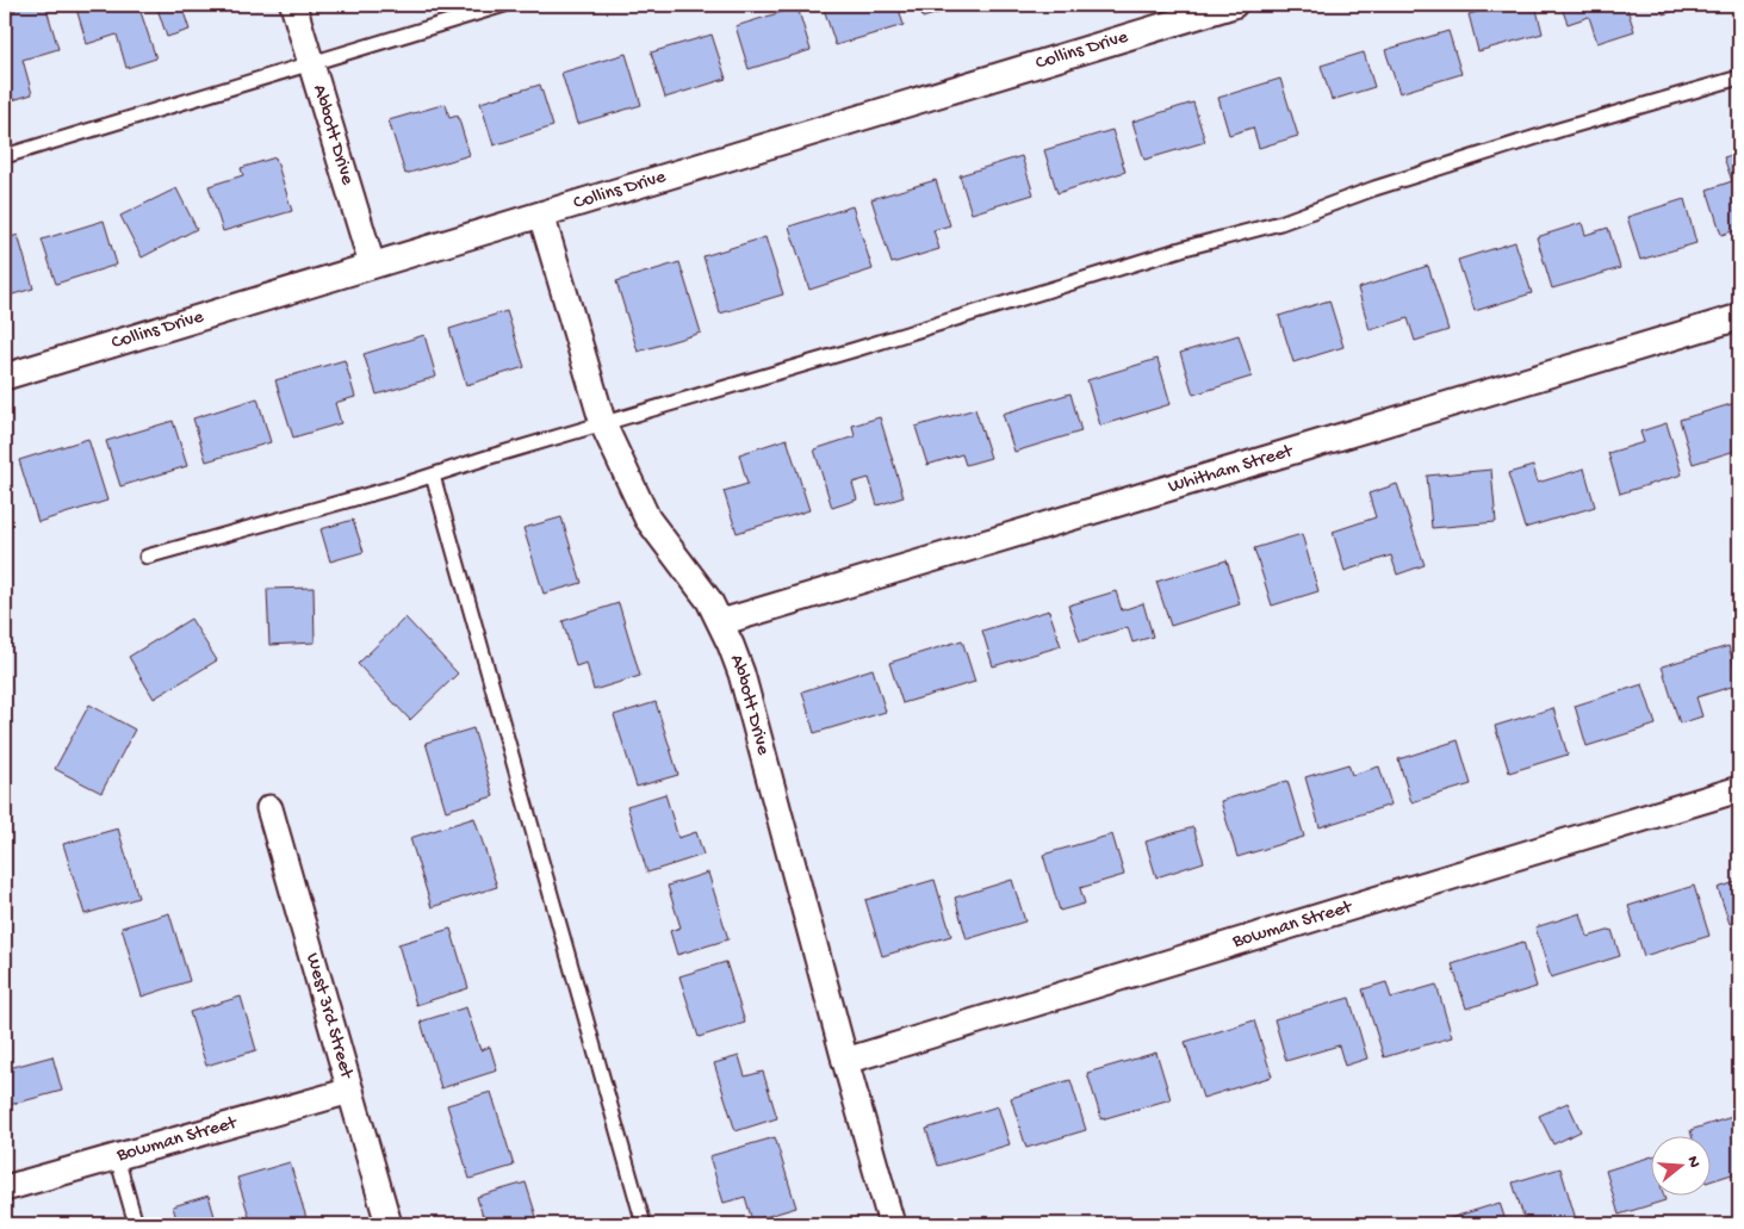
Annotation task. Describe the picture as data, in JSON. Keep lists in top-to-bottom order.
{
  "streets": {
    "street": [
      "Collins Drive",
      "Abbott Drive",
      "Whitham Street",
      "Bowman Street",
      "West 3rd Street"
    ]
  },
  "crossings": [
    ["Collins Drive", "Abbott Drive"],
    ["Abbott Drive", "Whitham Street"],
    ["Abbott Drive", "Bowman Street"],
    ["Bowman Street", "West 3rd Street"]
  ],
  "north": "right"
}
